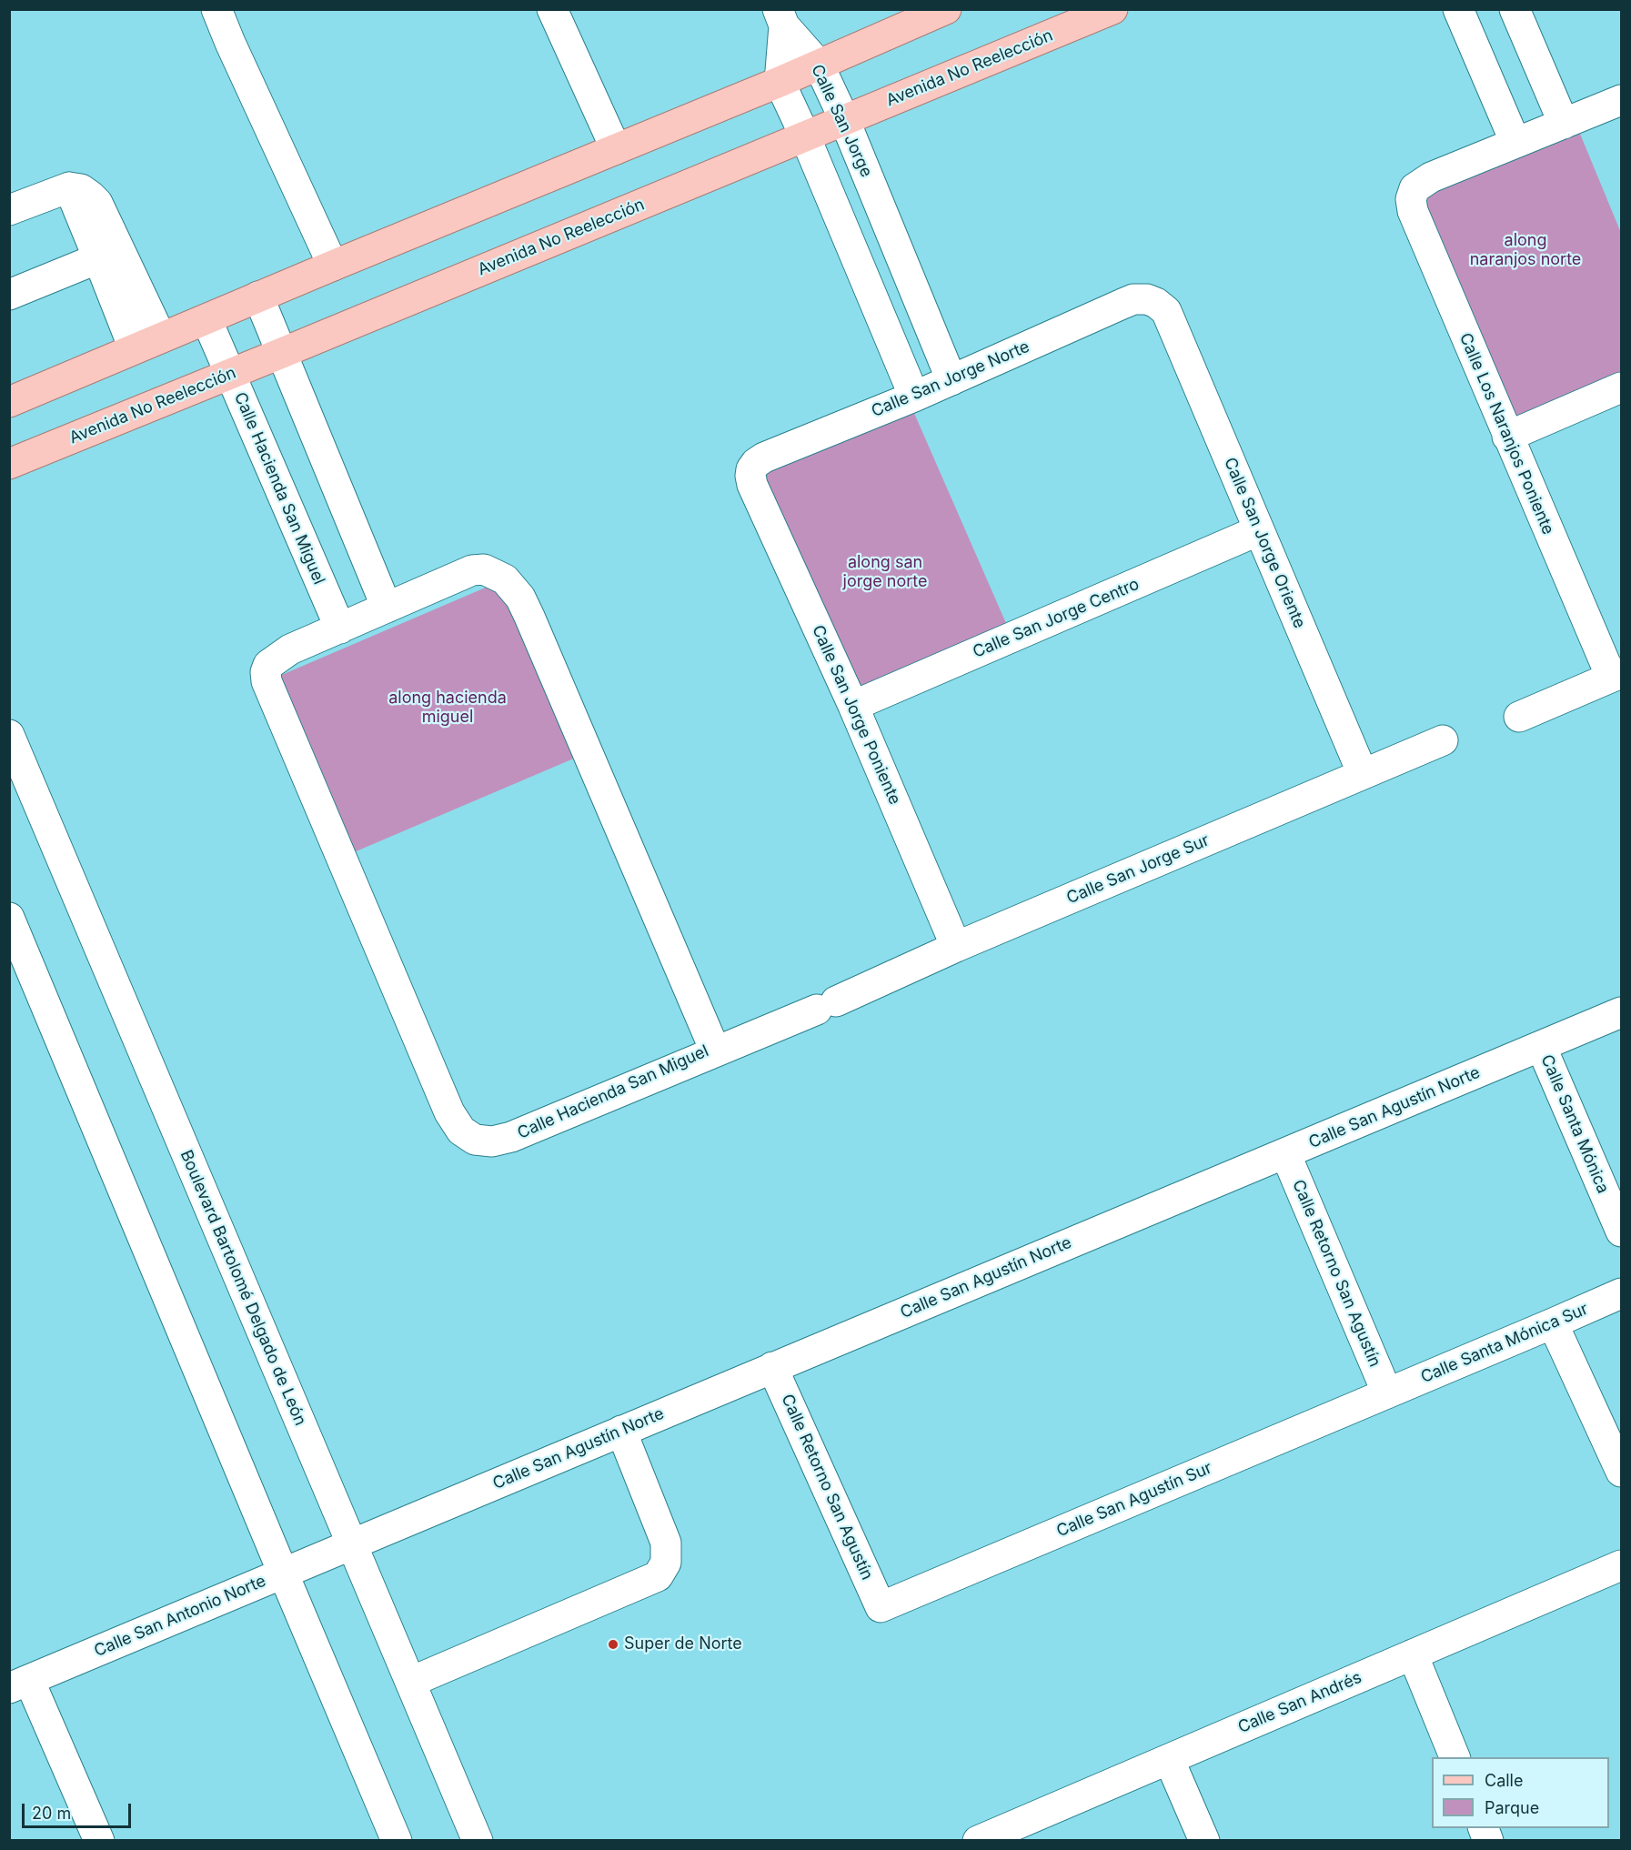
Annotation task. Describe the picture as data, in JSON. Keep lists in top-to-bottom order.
{
  "streets": {
    "main road": ["Avenida No Reelección"],
    "street": [
      "Calle San Jorge",
      "Calle San Jorge Norte",
      "Calle Los Naranjos Poniente",
      "Calle Hacienda San Miguel",
      "Calle San Jorge Oriente",
      "Calle San Jorge Centro",
      "Calle San Jorge Poniente",
      "Calle San Jorge Sur",
      "Calle San Agustín Norte",
      "Calle Santa Mónica",
      "Calle Retorno San Agustín",
      "Boulevard Bartolomé Delgado de León",
      "Calle Santa Mónica Sur",
      "Calle San Agustín Sur",
      "Calle San Antonio Norte",
      "Calle San Andrés"
    ]
  },
  "crossings": [
    ["Avenida No Reelección", "Calle San Jorge"],
    ["Avenida No Reelección", "Calle Hacienda San Miguel"],
    ["Calle San Jorge", "Calle San Jorge Norte"],
    ["Calle San Jorge Norte", "Calle San Jorge Oriente"],
    ["Calle San Jorge Norte", "Calle San Jorge Poniente"],
    ["Calle Hacienda San Miguel", "Calle San Jorge Sur"],
    ["Calle San Jorge Oriente", "Calle San Jorge Centro"],
    ["Calle San Jorge Oriente", "Calle San Jorge Sur"],
    ["Calle San Jorge Centro", "Calle San Jorge Poniente"],
    ["Calle San Jorge Poniente", "Calle San Jorge Sur"],
    ["Calle San Agustín Norte", "Calle Santa Mónica"],
    ["Calle San Agustín Norte", "Calle Retorno San Agustín"],
    ["Calle San Agustín Norte", "Boulevard Bartolomé Delgado de León"],
    ["Calle San Agustín Norte", "Calle San Antonio Norte"],
    ["Calle Retorno San Agustín", "Calle Santa Mónica Sur"],
    ["Calle Retorno San Agustín", "Calle San Agustín Sur"],
    ["Boulevard Bartolomé Delgado de León", "Calle San Antonio Norte"],
    ["Calle Santa Mónica Sur", "Calle San Agustín Sur"]
  ],
  "parks": ["along naranjos norte", "along san jorge norte", "along hacienda miguel"],
  "places": ["Super de Norte"],
  "legend": ["Calle", "Parque"],
  "scale_bar": "20 m"
}
